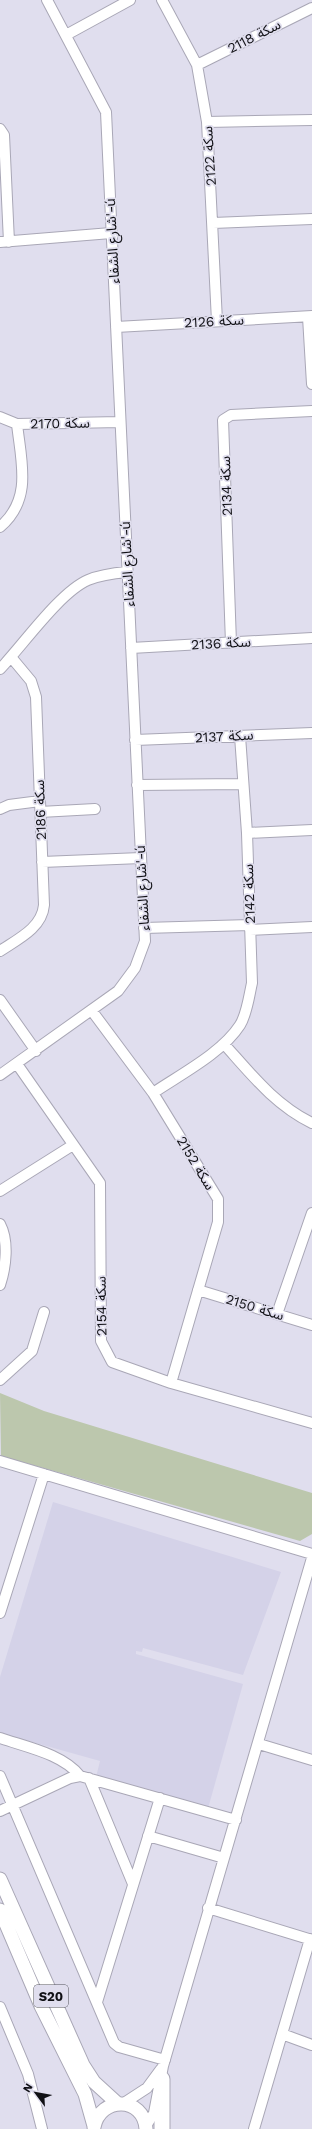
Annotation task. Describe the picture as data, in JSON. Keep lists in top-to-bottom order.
{
  "streets": {
    "main road": ["S20"],
    "street": [
      "سكة 2118",
      "سكة 2122",
      "شارع الشفاء'-ú",
      "سكة 2126",
      "سكة 2170",
      "سكة 2134",
      "سكة 2136",
      "سكة 2137",
      "سكة 2186",
      "سكة 2142",
      "سكة 2152",
      "سكة 2154",
      "سكة 2150"
    ]
  },
  "crossings": [
    ["سكة 2118", "سكة 2122"],
    ["سكة 2122", "سكة 2126"],
    ["شارع الشفاء'-ú", "سكة 2126"],
    ["شارع الشفاء'-ú", "سكة 2170"],
    ["شارع الشفاء'-ú", "سكة 2136"],
    ["شارع الشفاء'-ú", "سكة 2137"],
    ["شارع الشفاء'-ú", "سكة 2152"],
    ["شارع الشفاء'-ú", "سكة 2154"],
    ["سكة 2134", "سكة 2136"],
    ["سكة 2137", "سكة 2142"],
    ["سكة 2142", "سكة 2152"],
    ["سكة 2152", "سكة 2154"],
    ["سكة 2152", "سكة 2150"]
  ],
  "north": "top left"
}
